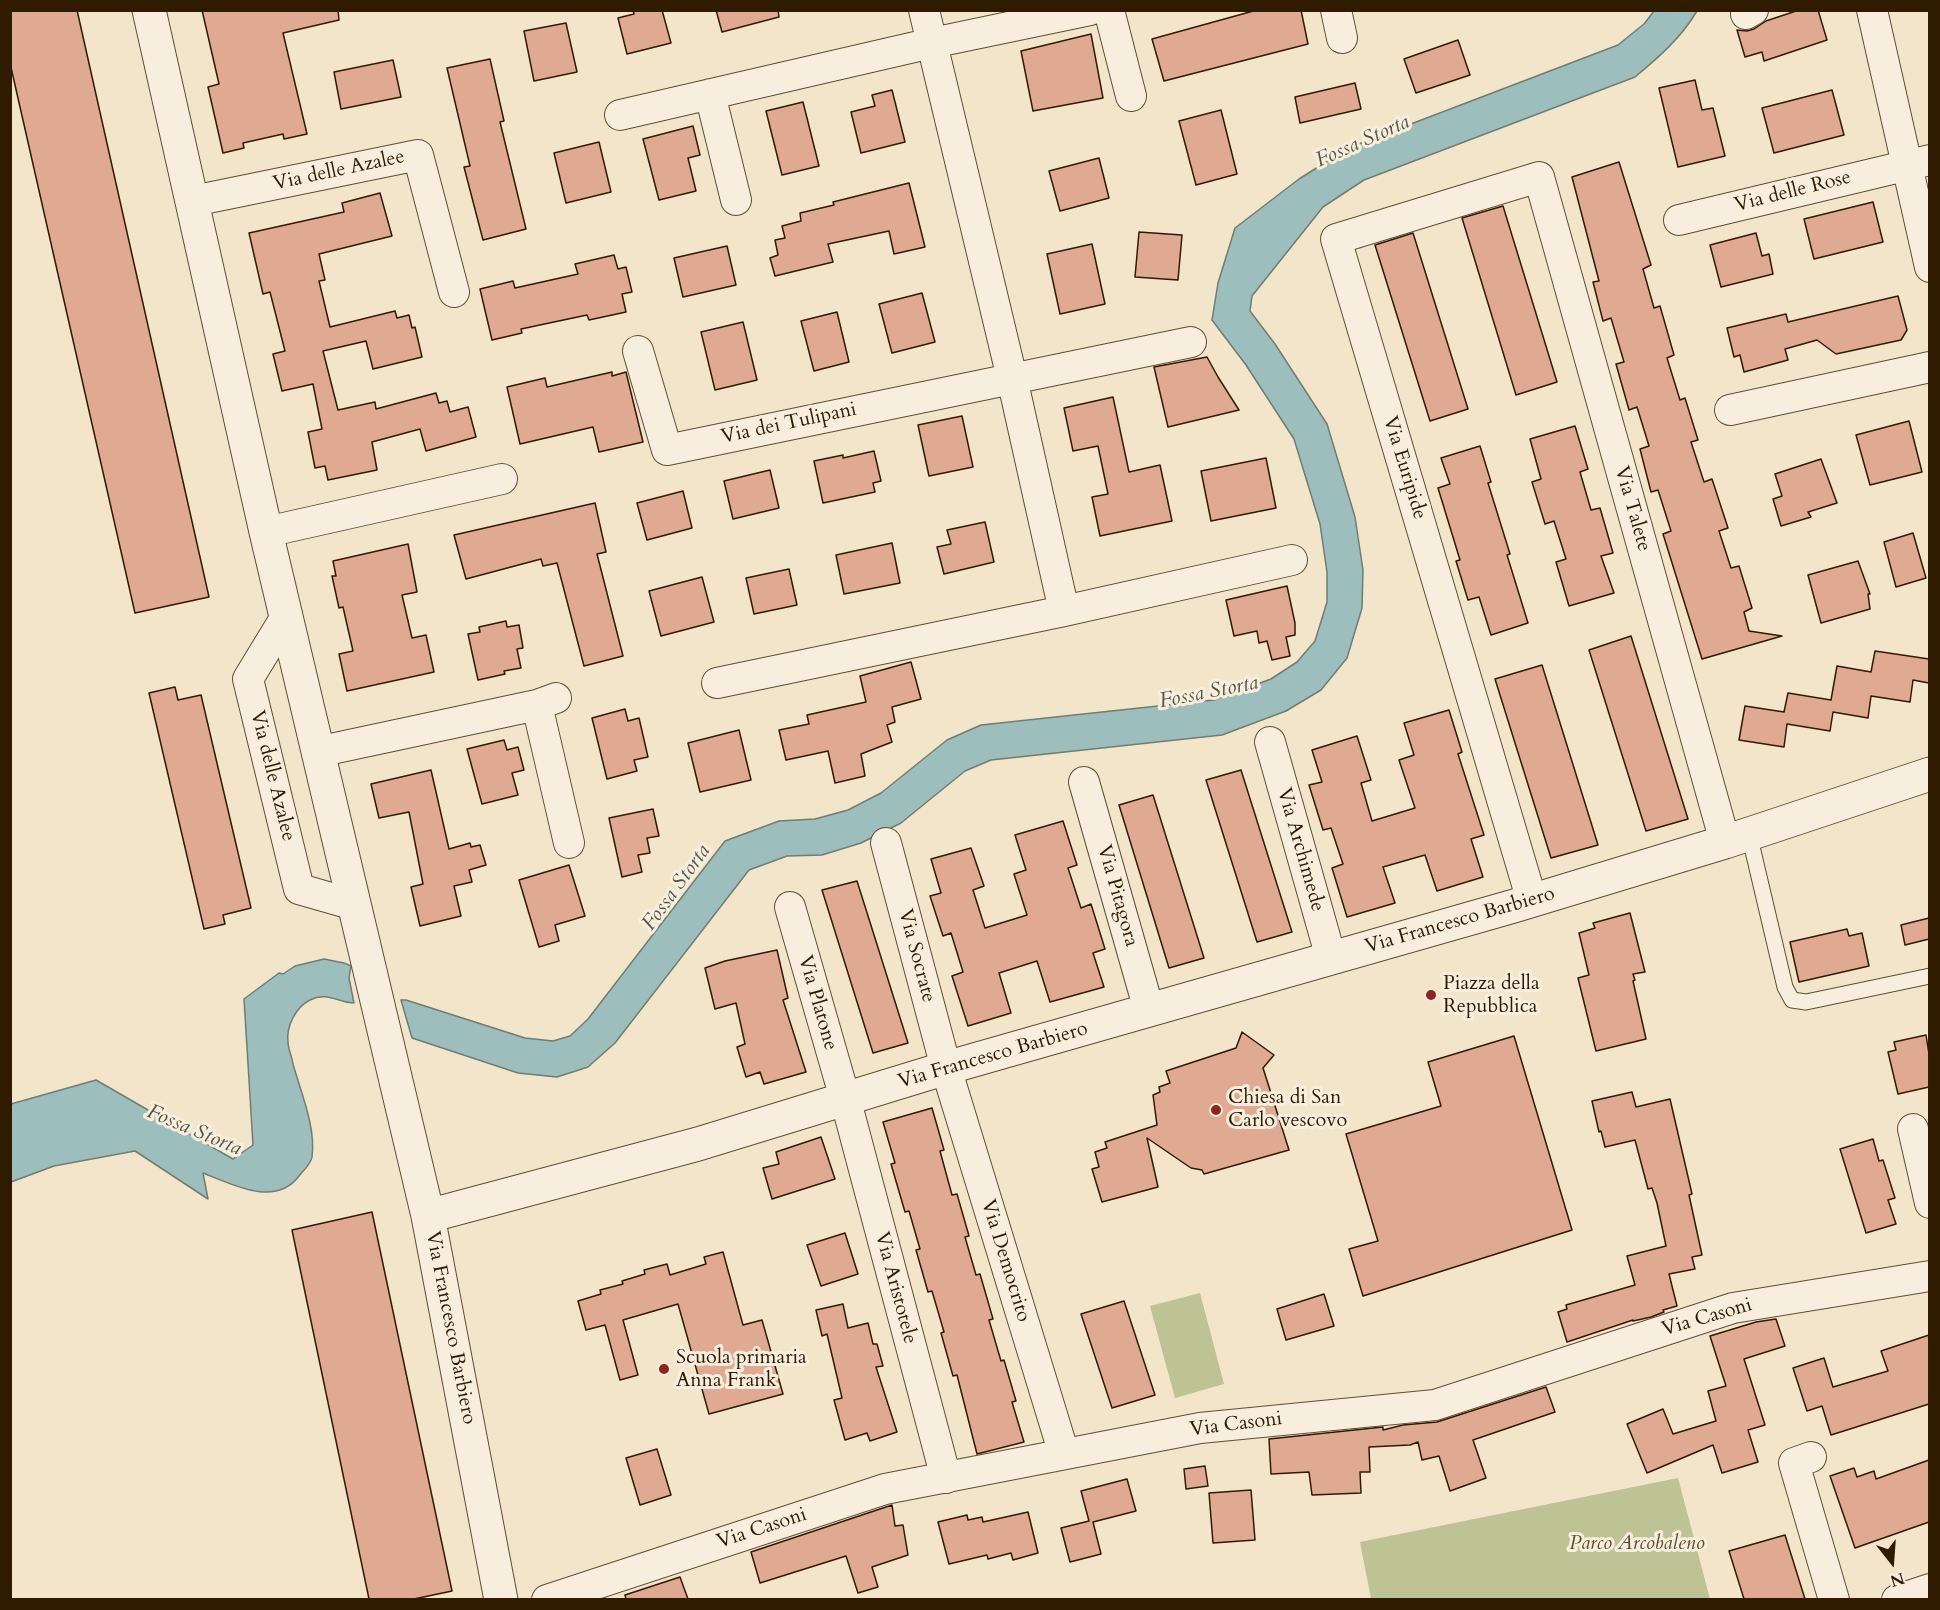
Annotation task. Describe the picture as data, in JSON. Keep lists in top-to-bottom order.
{
  "streets": {
    "street": [
      "Via delle Azalee",
      "Via delle Rose",
      "Via dei Tulipani",
      "Via Euripide",
      "Via Talete",
      "Via Archimede",
      "Via Pitagora",
      "Via Francesco Barbiero",
      "Via Socrate",
      "Via Platone",
      "Via Democrito",
      "Via Aristotele",
      "Via Casoni"
    ]
  },
  "crossings": [
    ["Via Euripide", "Via Talete"],
    ["Via Euripide", "Via Francesco Barbiero"],
    ["Via Talete", "Via Francesco Barbiero"],
    ["Via Archimede", "Via Francesco Barbiero"],
    ["Via Pitagora", "Via Francesco Barbiero"],
    ["Via Francesco Barbiero", "Via Socrate"],
    ["Via Francesco Barbiero", "Via Platone"],
    ["Via Francesco Barbiero", "Via Democrito"],
    ["Via Francesco Barbiero", "Via Aristotele"],
    ["Via Socrate", "Via Democrito"],
    ["Via Platone", "Via Aristotele"],
    ["Via Democrito", "Via Casoni"],
    ["Via Aristotele", "Via Casoni"]
  ],
  "water": ["Fossa Storta"],
  "parks": ["Parco Arcobaleno"],
  "places": ["Piazza della Repubblica", "Chiesa di San Carlo vescovo", "Scuola primaria Anna Frank"],
  "north": "bottom"
}
